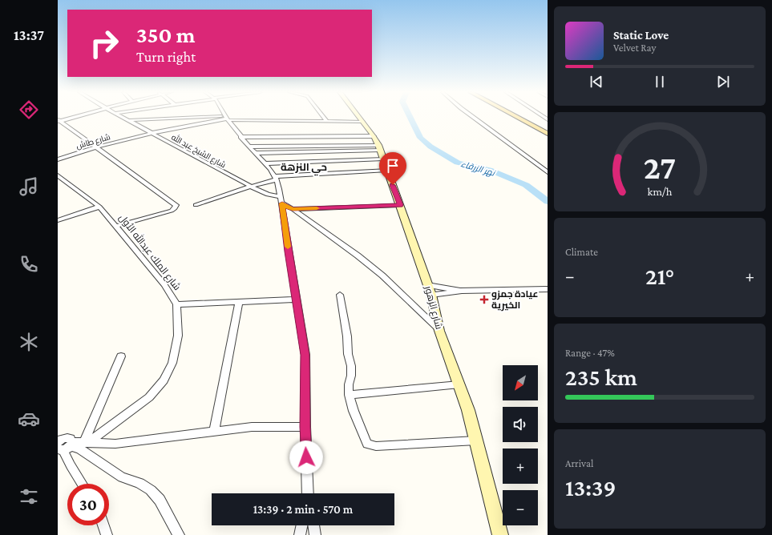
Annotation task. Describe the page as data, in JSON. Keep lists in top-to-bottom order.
{
  "streets": {
    "main road": ["شارع الزهور"],
    "street": ["شارع طاش", "شارع الشيخ عبد الله", "شارع الملك عبدالله الأول"]
  },
  "crossings": [
    ["شارع طاش", "شارع الشيخ عبد الله"],
    ["شارع الشيخ عبد الله", "شارع الزهور"]
  ],
  "districts": ["حي النزهة"],
  "water": ["نهر الزرقاء"],
  "places": {
    "health": ["عيادة جمزو الخيرية"]
  },
  "north": "bottom left",
  "page": {
    "tabs": "13:37",
    "turn": ["350 m", "Turn right"],
    "song": ["Static Love", "Velvet Ray"],
    "tile": [
      "Climate",
      ["Range · 47%", "235 km"],
      ["Arrival", "13:39"]
    ],
    "heat": ["−", "21°", "+"],
    "map_buttons": ["+", "−"],
    "limit": "30",
    "trip": "13:39 · 2 min · 570 m",
    "gauge": ["27", "km/h"]
  }
}
